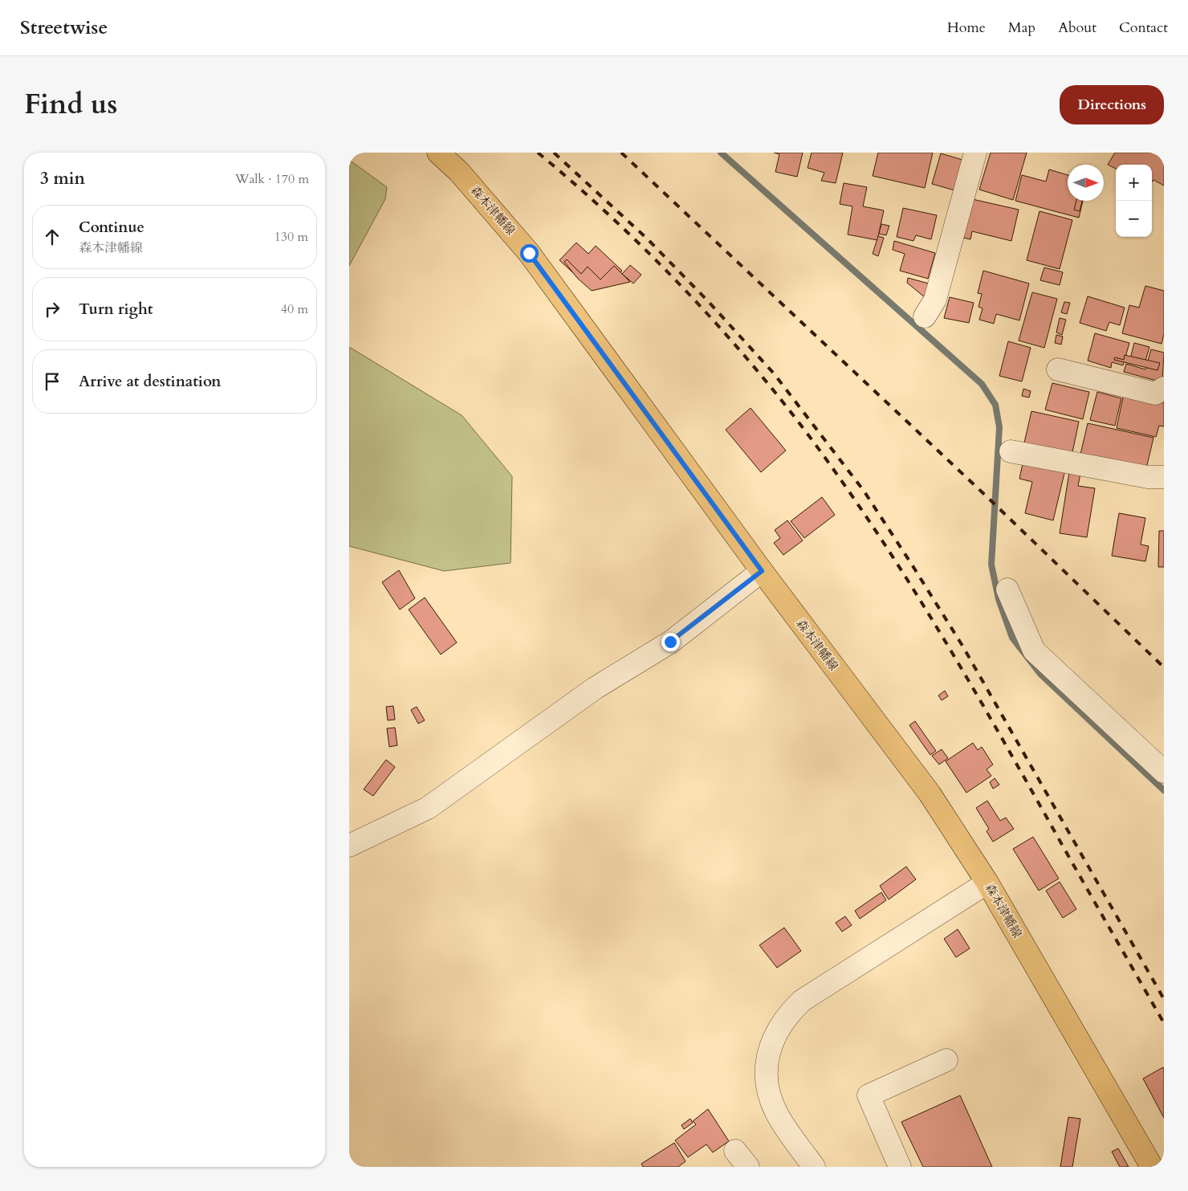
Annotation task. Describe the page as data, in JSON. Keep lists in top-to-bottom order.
{
  "streets": {
    "main road": ["森本津幡線"]
  },
  "north": "right",
  "page": {
    "header": "Streetwise",
    "nav": [
      "Home",
      "Map",
      "About",
      "Contact"
    ],
    "title": "Find us",
    "buttons": "Directions",
    "heading": ["3 min", "Walk · 170 m"],
    "map_buttons": ["+", "−"],
    "list": [
      ["Continue", "森本津幡線", "130 m"],
      ["Turn right", "40 m"],
      "Arrive at destination"
    ]
  }
}
